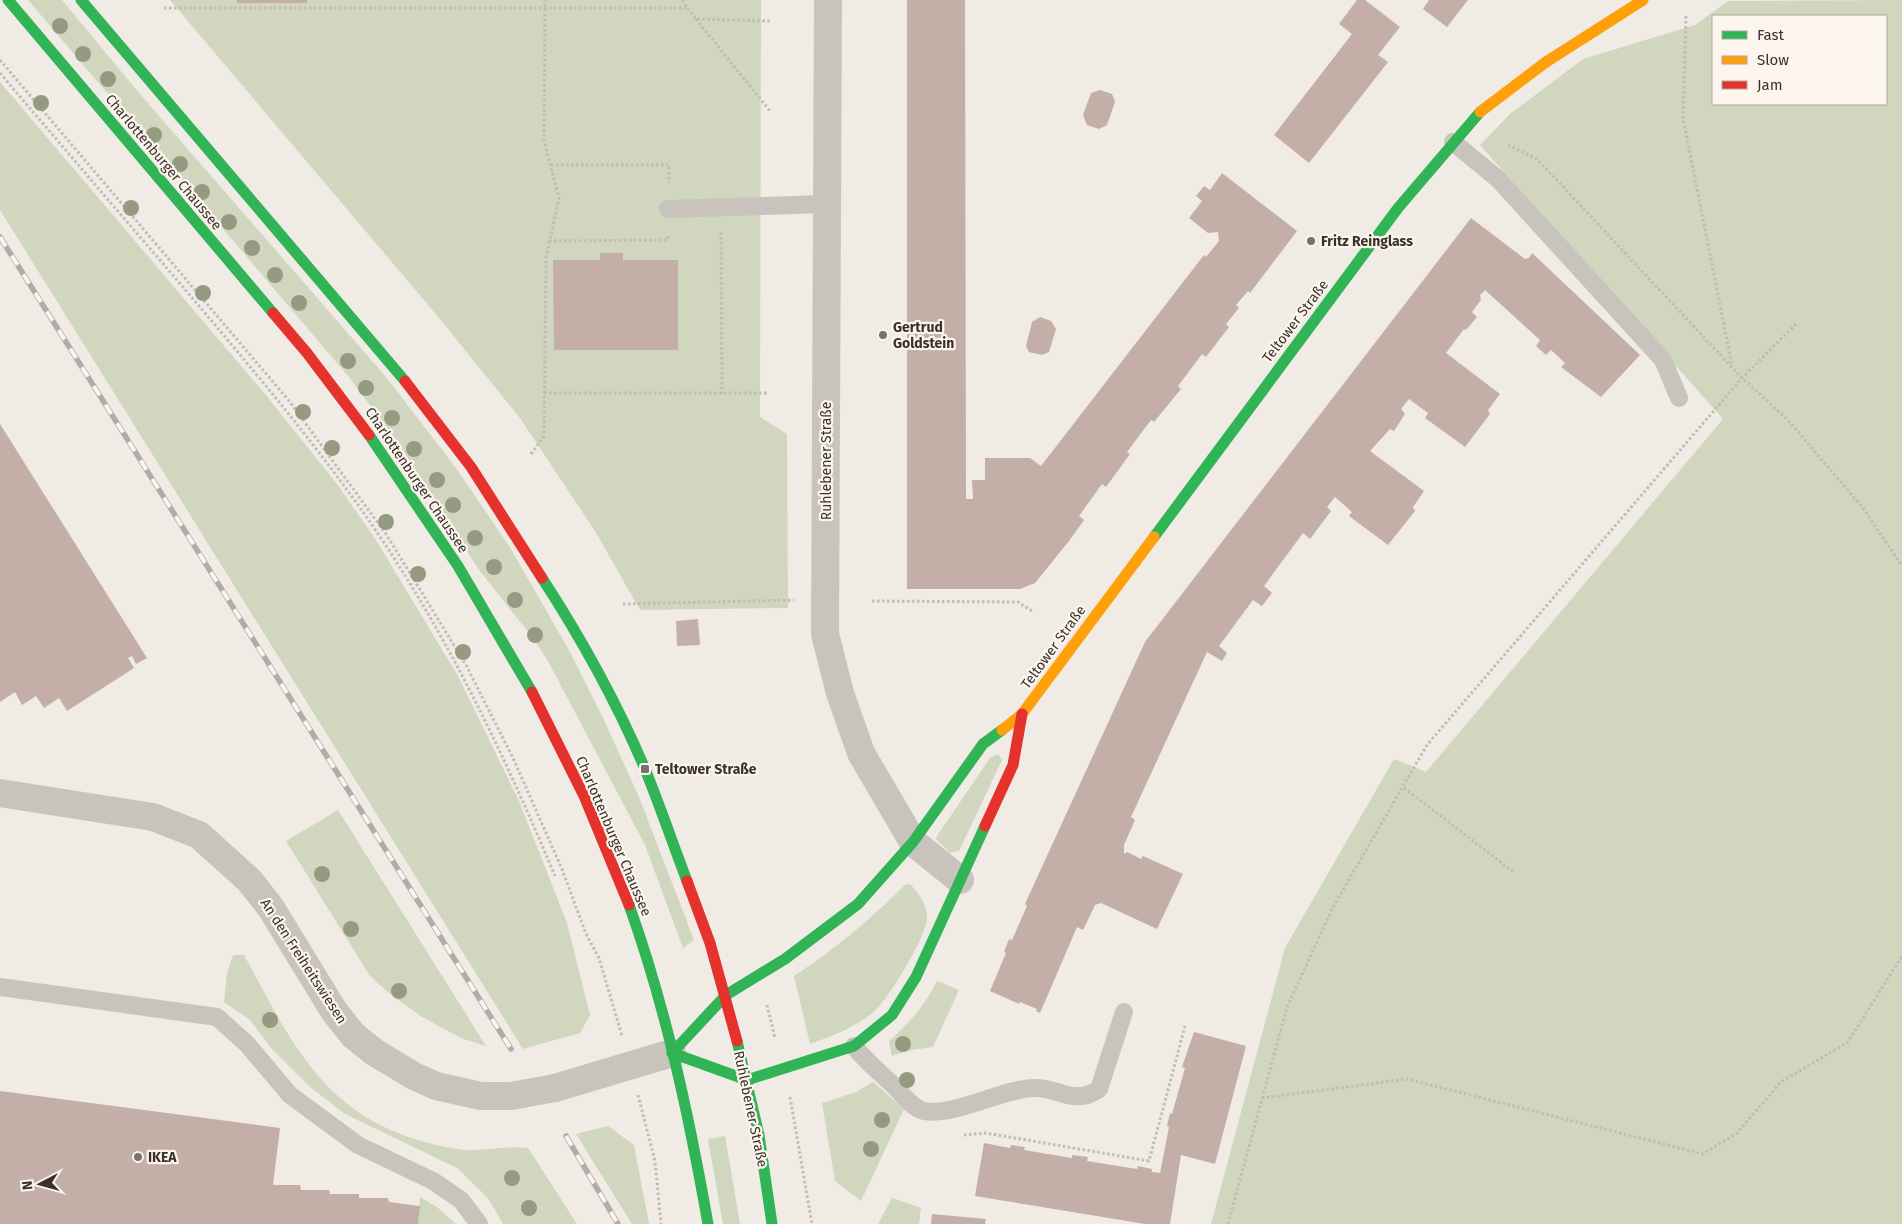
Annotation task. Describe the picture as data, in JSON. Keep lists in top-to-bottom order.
{
  "streets": {
    "main road": ["Charlottenburger Chaussee", "Teltower Straße", "Ruhlebener Straße"],
    "street": ["An den Freiheitswiesen"]
  },
  "crossings": [
    ["Charlottenburger Chaussee", "Teltower Straße"],
    ["Charlottenburger Chaussee", "An den Freiheitswiesen"],
    ["Teltower Straße", "Ruhlebener Straße"],
    ["Teltower Straße", "An den Freiheitswiesen"]
  ],
  "places": {
    "other": ["Fritz Reinglass", "Gertrud Goldstein", "IKEA"],
    "transit": ["Teltower Straße"]
  },
  "legend": ["Fast", "Slow", "Jam"],
  "north": "left"
}
